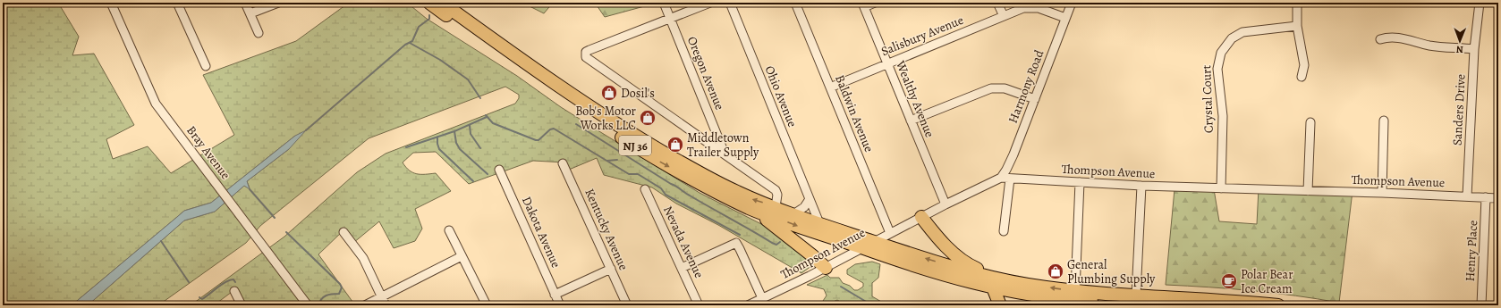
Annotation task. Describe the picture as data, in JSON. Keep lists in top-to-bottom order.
{
  "streets": {
    "highway": ["NJ 36"],
    "street": [
      "Salisbury Avenue",
      "Oregon Avenue",
      "Harmony Road",
      "Ohio Avenue",
      "Wealthy Avenue",
      "Crystal Court",
      "Sanders Drive",
      "Baldwin Avenue",
      "Bray Avenue",
      "Thompson Avenue",
      "Kentucky Avenue",
      "Dakota Avenue",
      "Nevada Avenue",
      "Henry Place"
    ]
  },
  "crossings": [
    ["Salisbury Avenue", "Harmony Road"],
    ["Salisbury Avenue", "Wealthy Avenue"],
    ["Salisbury Avenue", "Baldwin Avenue"],
    ["Harmony Road", "Thompson Avenue"],
    ["Ohio Avenue", "NJ 36"],
    ["Wealthy Avenue", "Thompson Avenue"],
    ["Crystal Court", "Thompson Avenue"],
    ["Sanders Drive", "Thompson Avenue"],
    ["Baldwin Avenue", "Thompson Avenue"],
    ["NJ 36", "Thompson Avenue"],
    ["Thompson Avenue", "Henry Place"]
  ],
  "places": {
    "shop": [
      "Dosil's",
      "Bob's Motor Works LLC",
      "Middletown Trailer Supply",
      "General Plumbing Supply"
    ],
    "cafe": ["Polar Bear Ice Cream"]
  },
  "north": "bottom"
}
